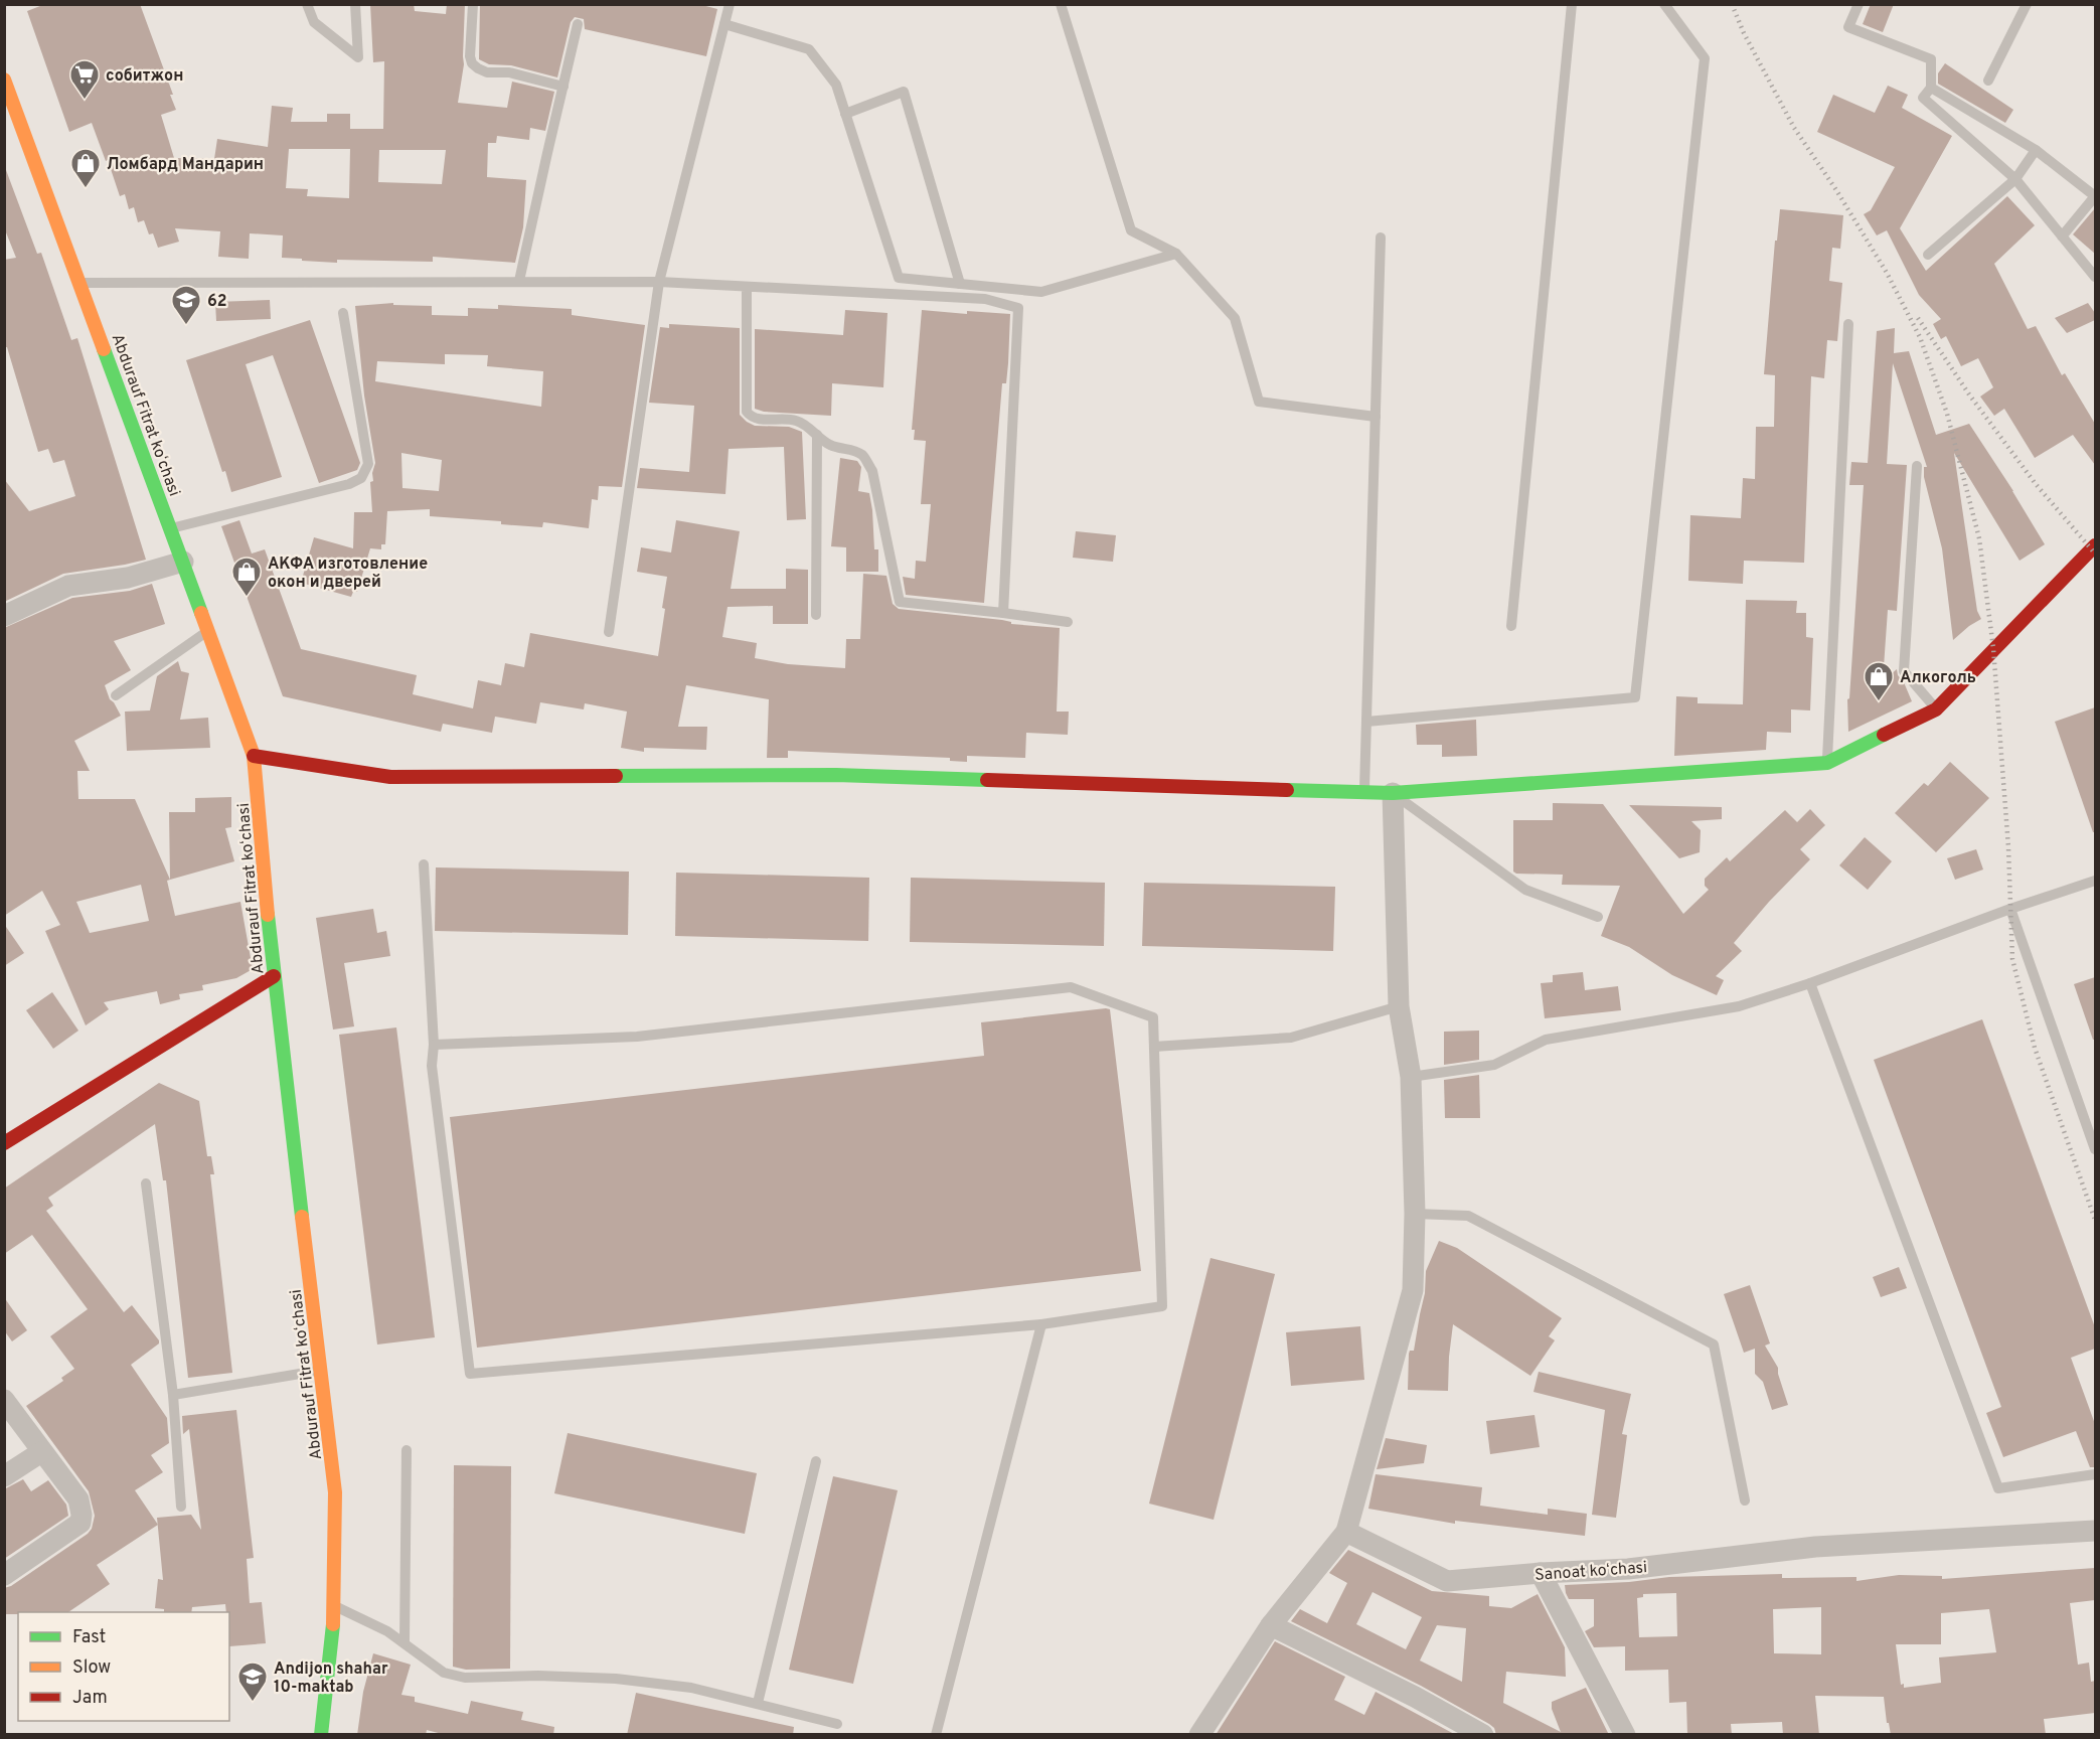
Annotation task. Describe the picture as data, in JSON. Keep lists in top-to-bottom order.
{
  "streets": {
    "street": ["Abdurauf Fitrat koʻchasi", "Sanoat koʻchasi"]
  },
  "places": {
    "supermarket": ["собитжон"],
    "shop": ["Ломбард Мандарин", "АКФА изготовление окон и дверей", "Алкоголь"],
    "school or university": ["62", "Andijon shahar 10-maktab"]
  },
  "legend": ["Fast", "Slow", "Jam"]
}
